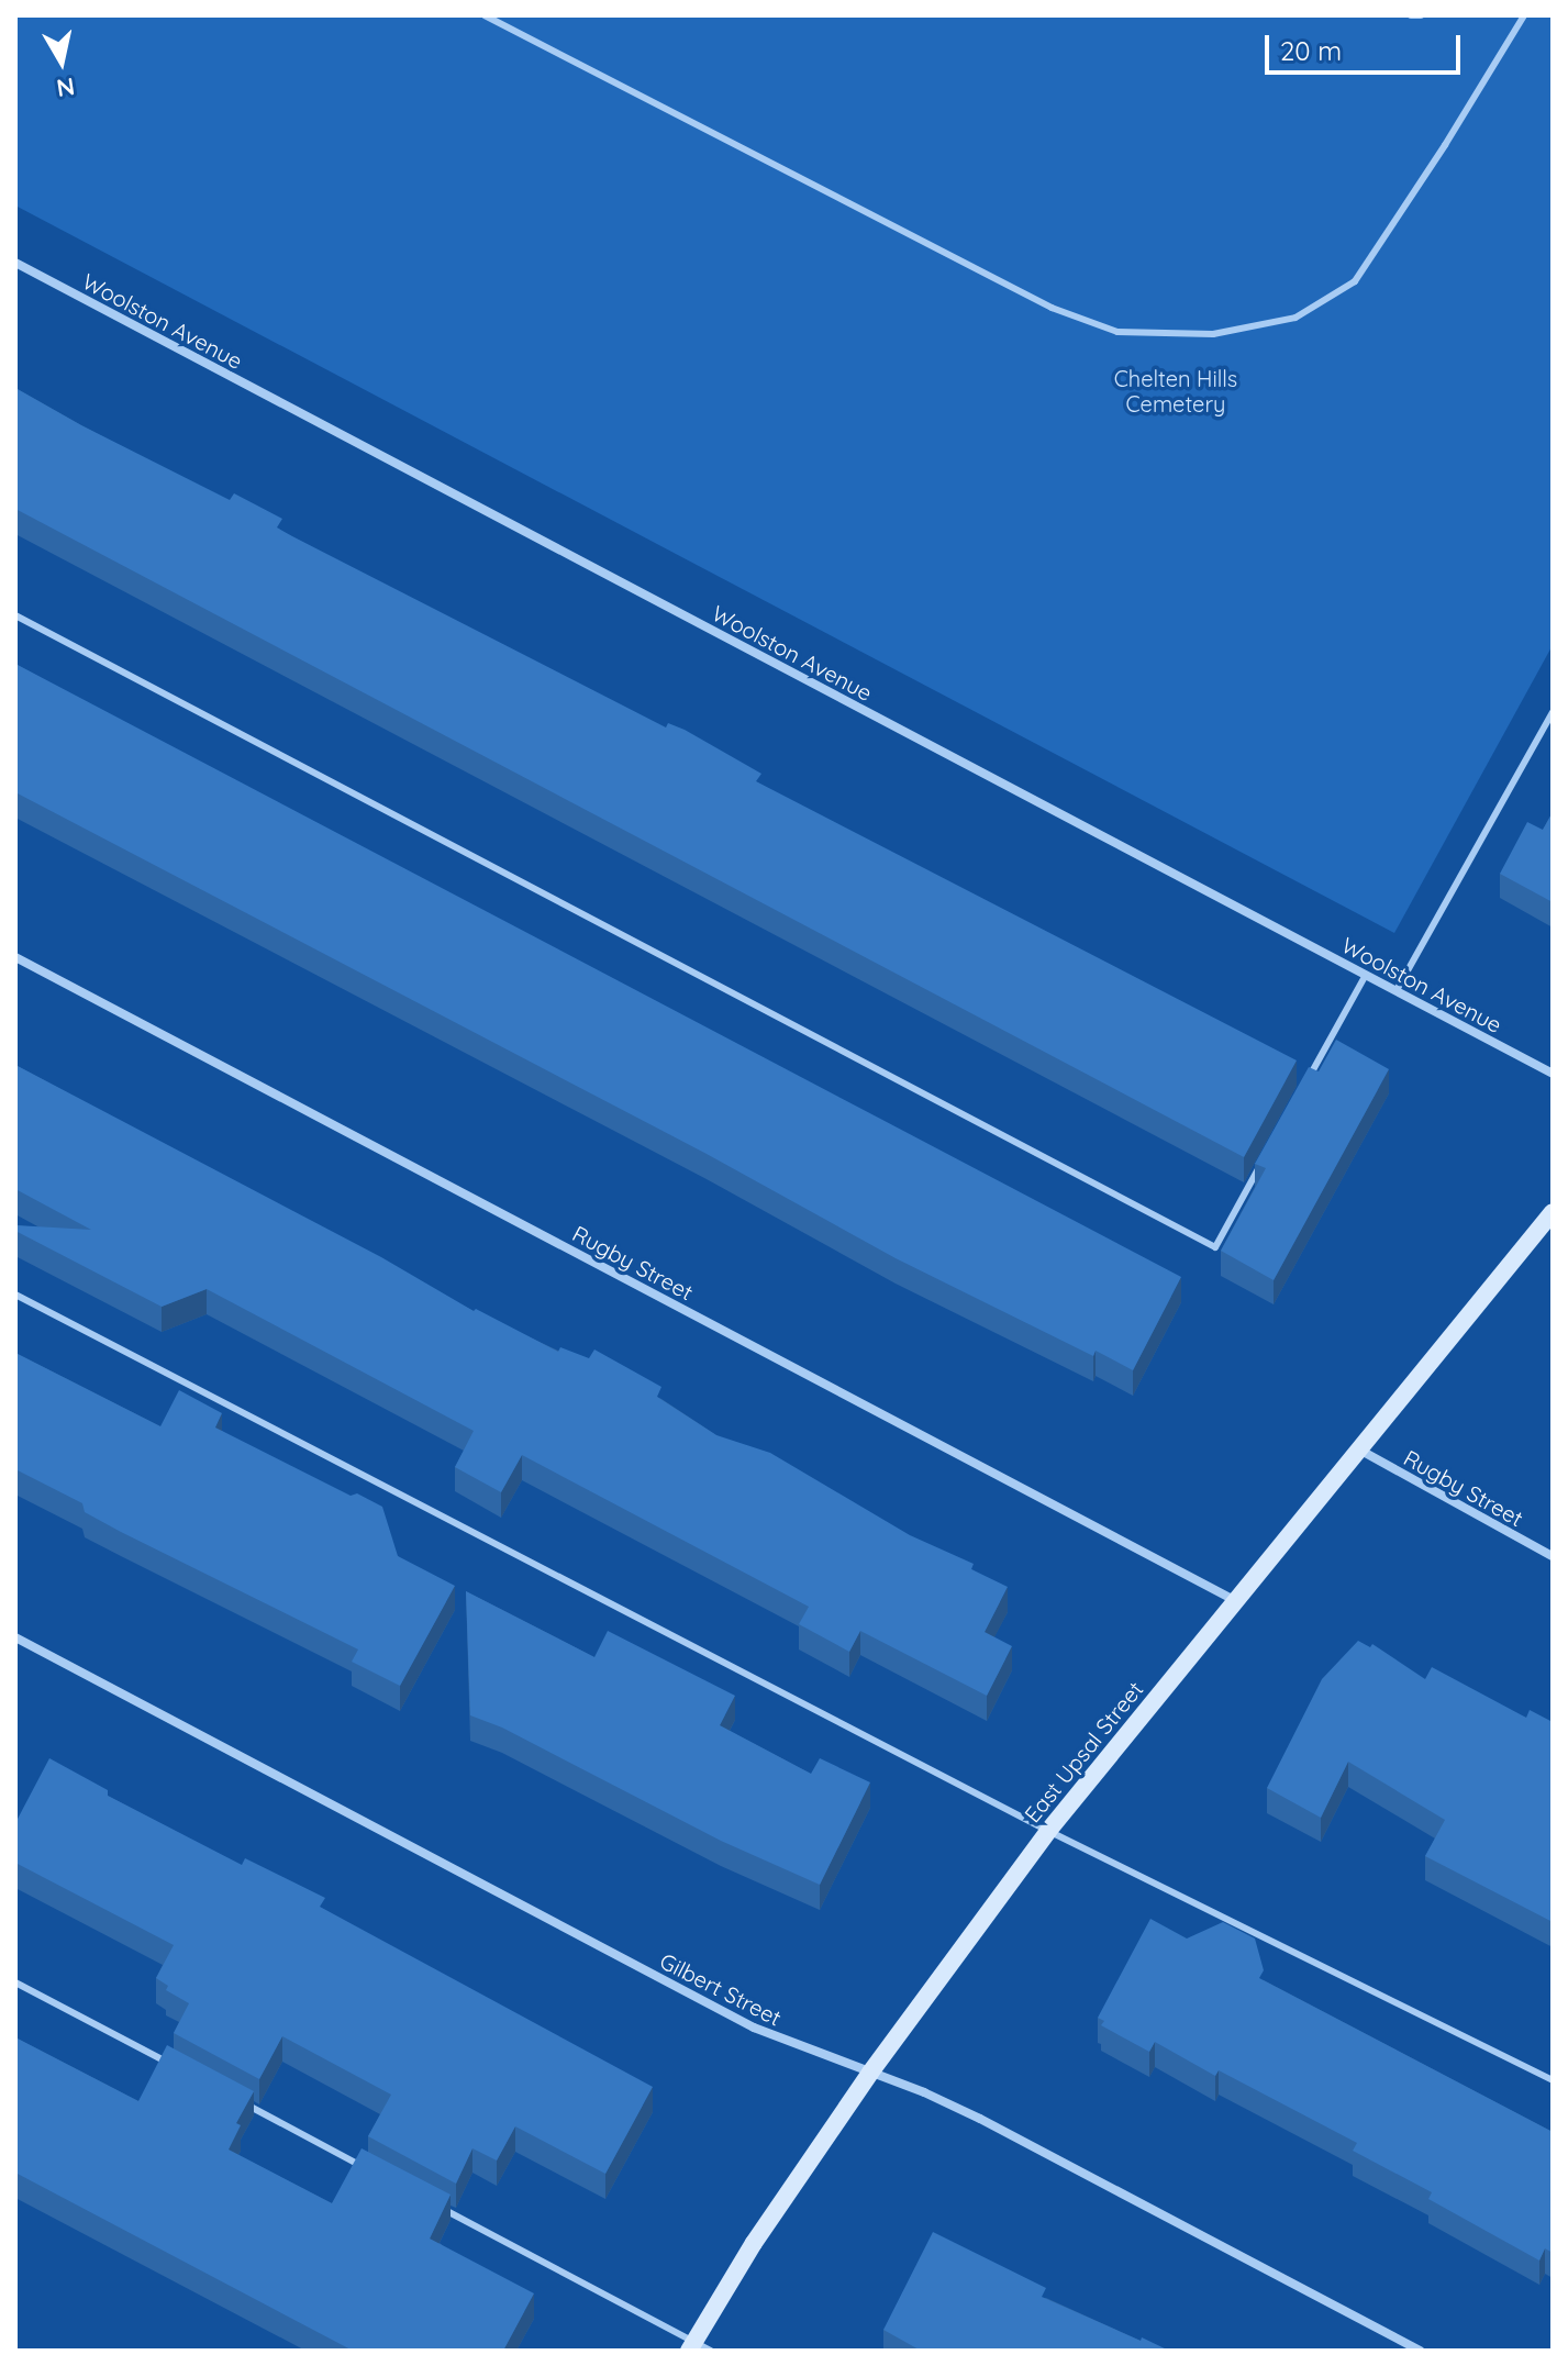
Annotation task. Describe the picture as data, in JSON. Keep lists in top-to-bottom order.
{
  "streets": {
    "street": [
      "Woolston Avenue",
      "Rugby Street",
      "East Upsal Street",
      "Gilbert Street"
    ]
  },
  "crossings": [
    ["Rugby Street", "East Upsal Street"],
    ["East Upsal Street", "Gilbert Street"]
  ],
  "parks": ["Chelten Hills Cemetery"],
  "scale_bar": "20 m",
  "north": "bottom"
}
